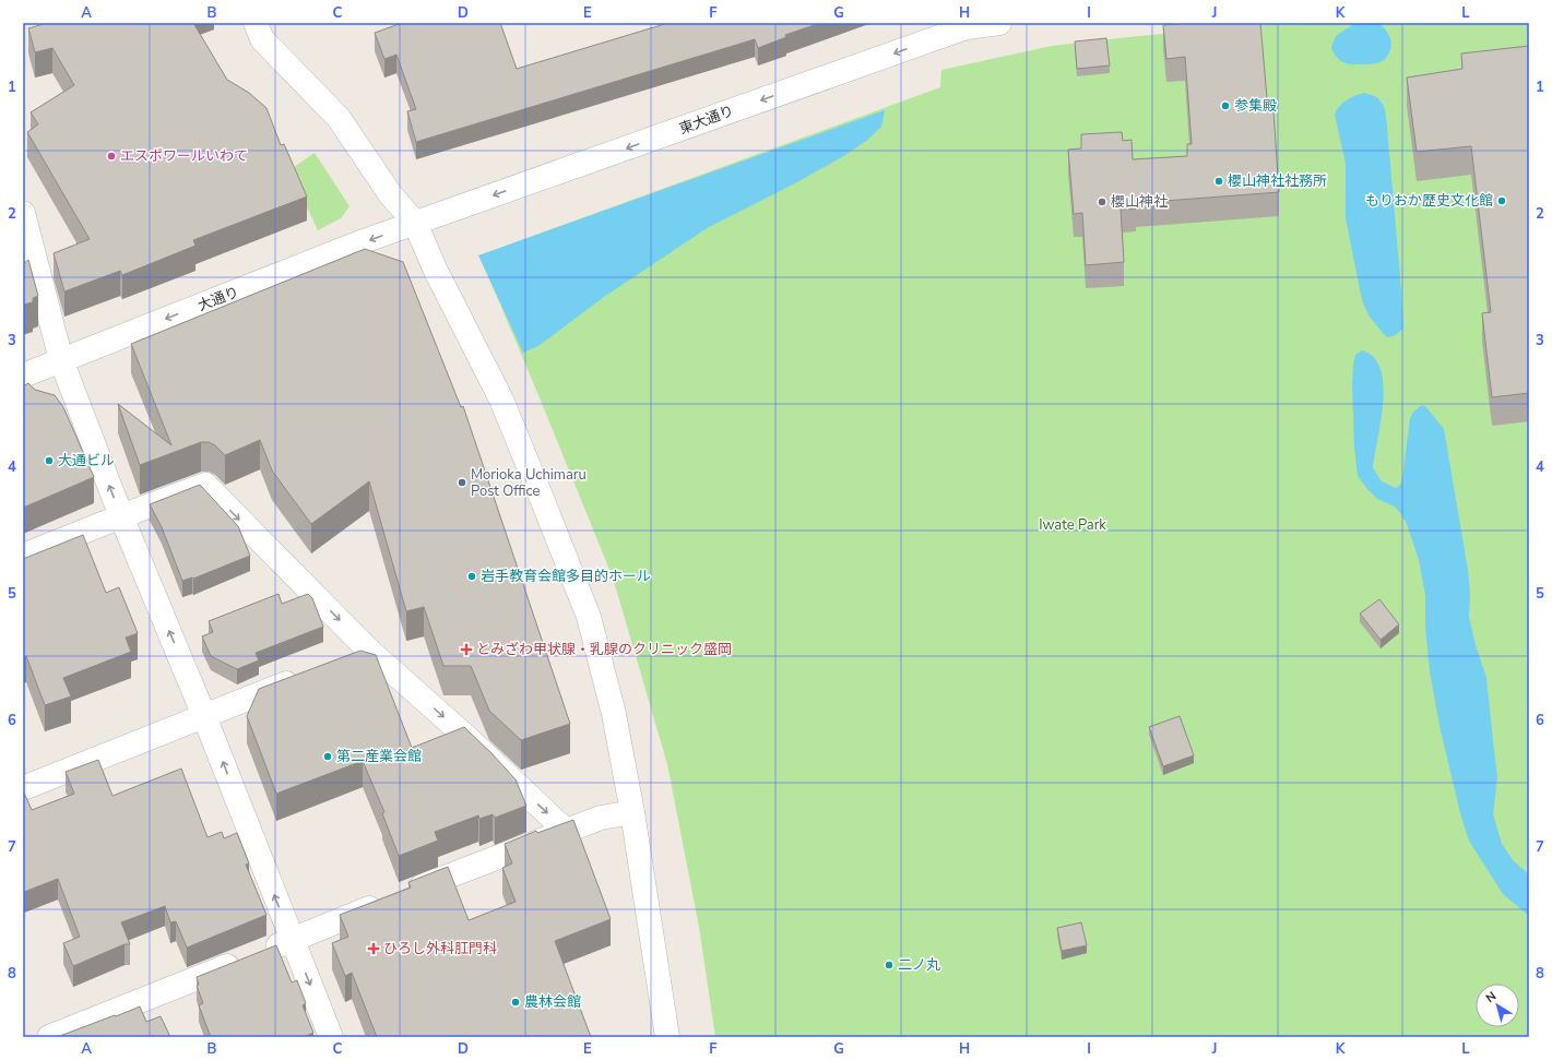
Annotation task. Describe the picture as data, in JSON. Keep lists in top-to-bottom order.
{
  "streets": {
    "street": ["東大通り", "大通り"]
  },
  "crossings": [
    ["東大通り", "大通り"]
  ],
  "one_way": ["東大通り", "大通り"],
  "parks": ["Iwate Park"],
  "places": {
    "other": [
      "参集殿",
      "エスポワールいわて",
      "櫻山神社社務所",
      "もりおか歴史文化館",
      "櫻山神社",
      "大通ビル",
      "Morioka Uchimaru Post Office",
      "岩手教育会館多目的ホール",
      "第二産業会館",
      "二ノ丸",
      "農林会館"
    ],
    "health": ["とみざわ甲状腺・乳腺のクリニック盛岡", "ひろし外科肛門科"]
  },
  "north": "top left",
  "grid": {
    "columns": [
      "A",
      "B",
      "C",
      "D",
      "E",
      "F",
      "G",
      "H",
      "I",
      "J",
      "K",
      "L"
    ],
    "rows": [
      "1",
      "2",
      "3",
      "4",
      "5",
      "6",
      "7",
      "8"
    ]
  }
}
